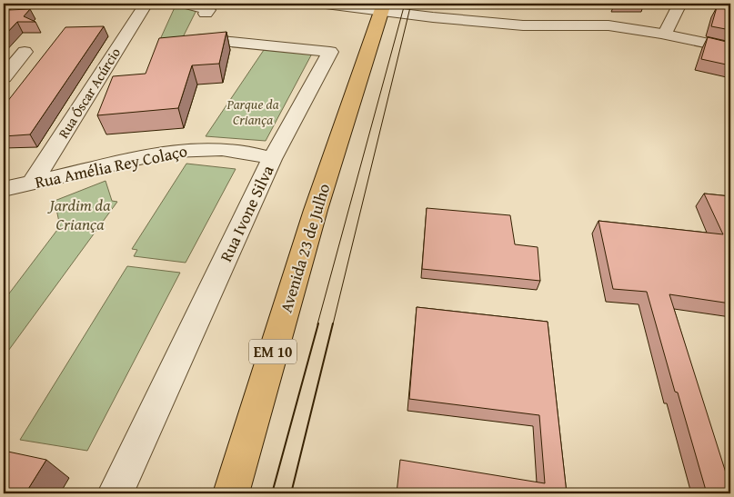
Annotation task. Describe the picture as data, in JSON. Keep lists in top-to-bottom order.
{
  "streets": {
    "main road": ["Avenida 23 de Julho", "EM 10"],
    "street": ["Rua Óscar Acúrcio", "Rua Amélia Rey Colaço", "Rua Ivone Silva"]
  },
  "crossings": [
    ["Rua Óscar Acúrcio", "Rua Amélia Rey Colaço"],
    ["Rua Amélia Rey Colaço", "Rua Ivone Silva"]
  ],
  "parks": ["Parque da Criança", "Jardim da Criança"]
}
